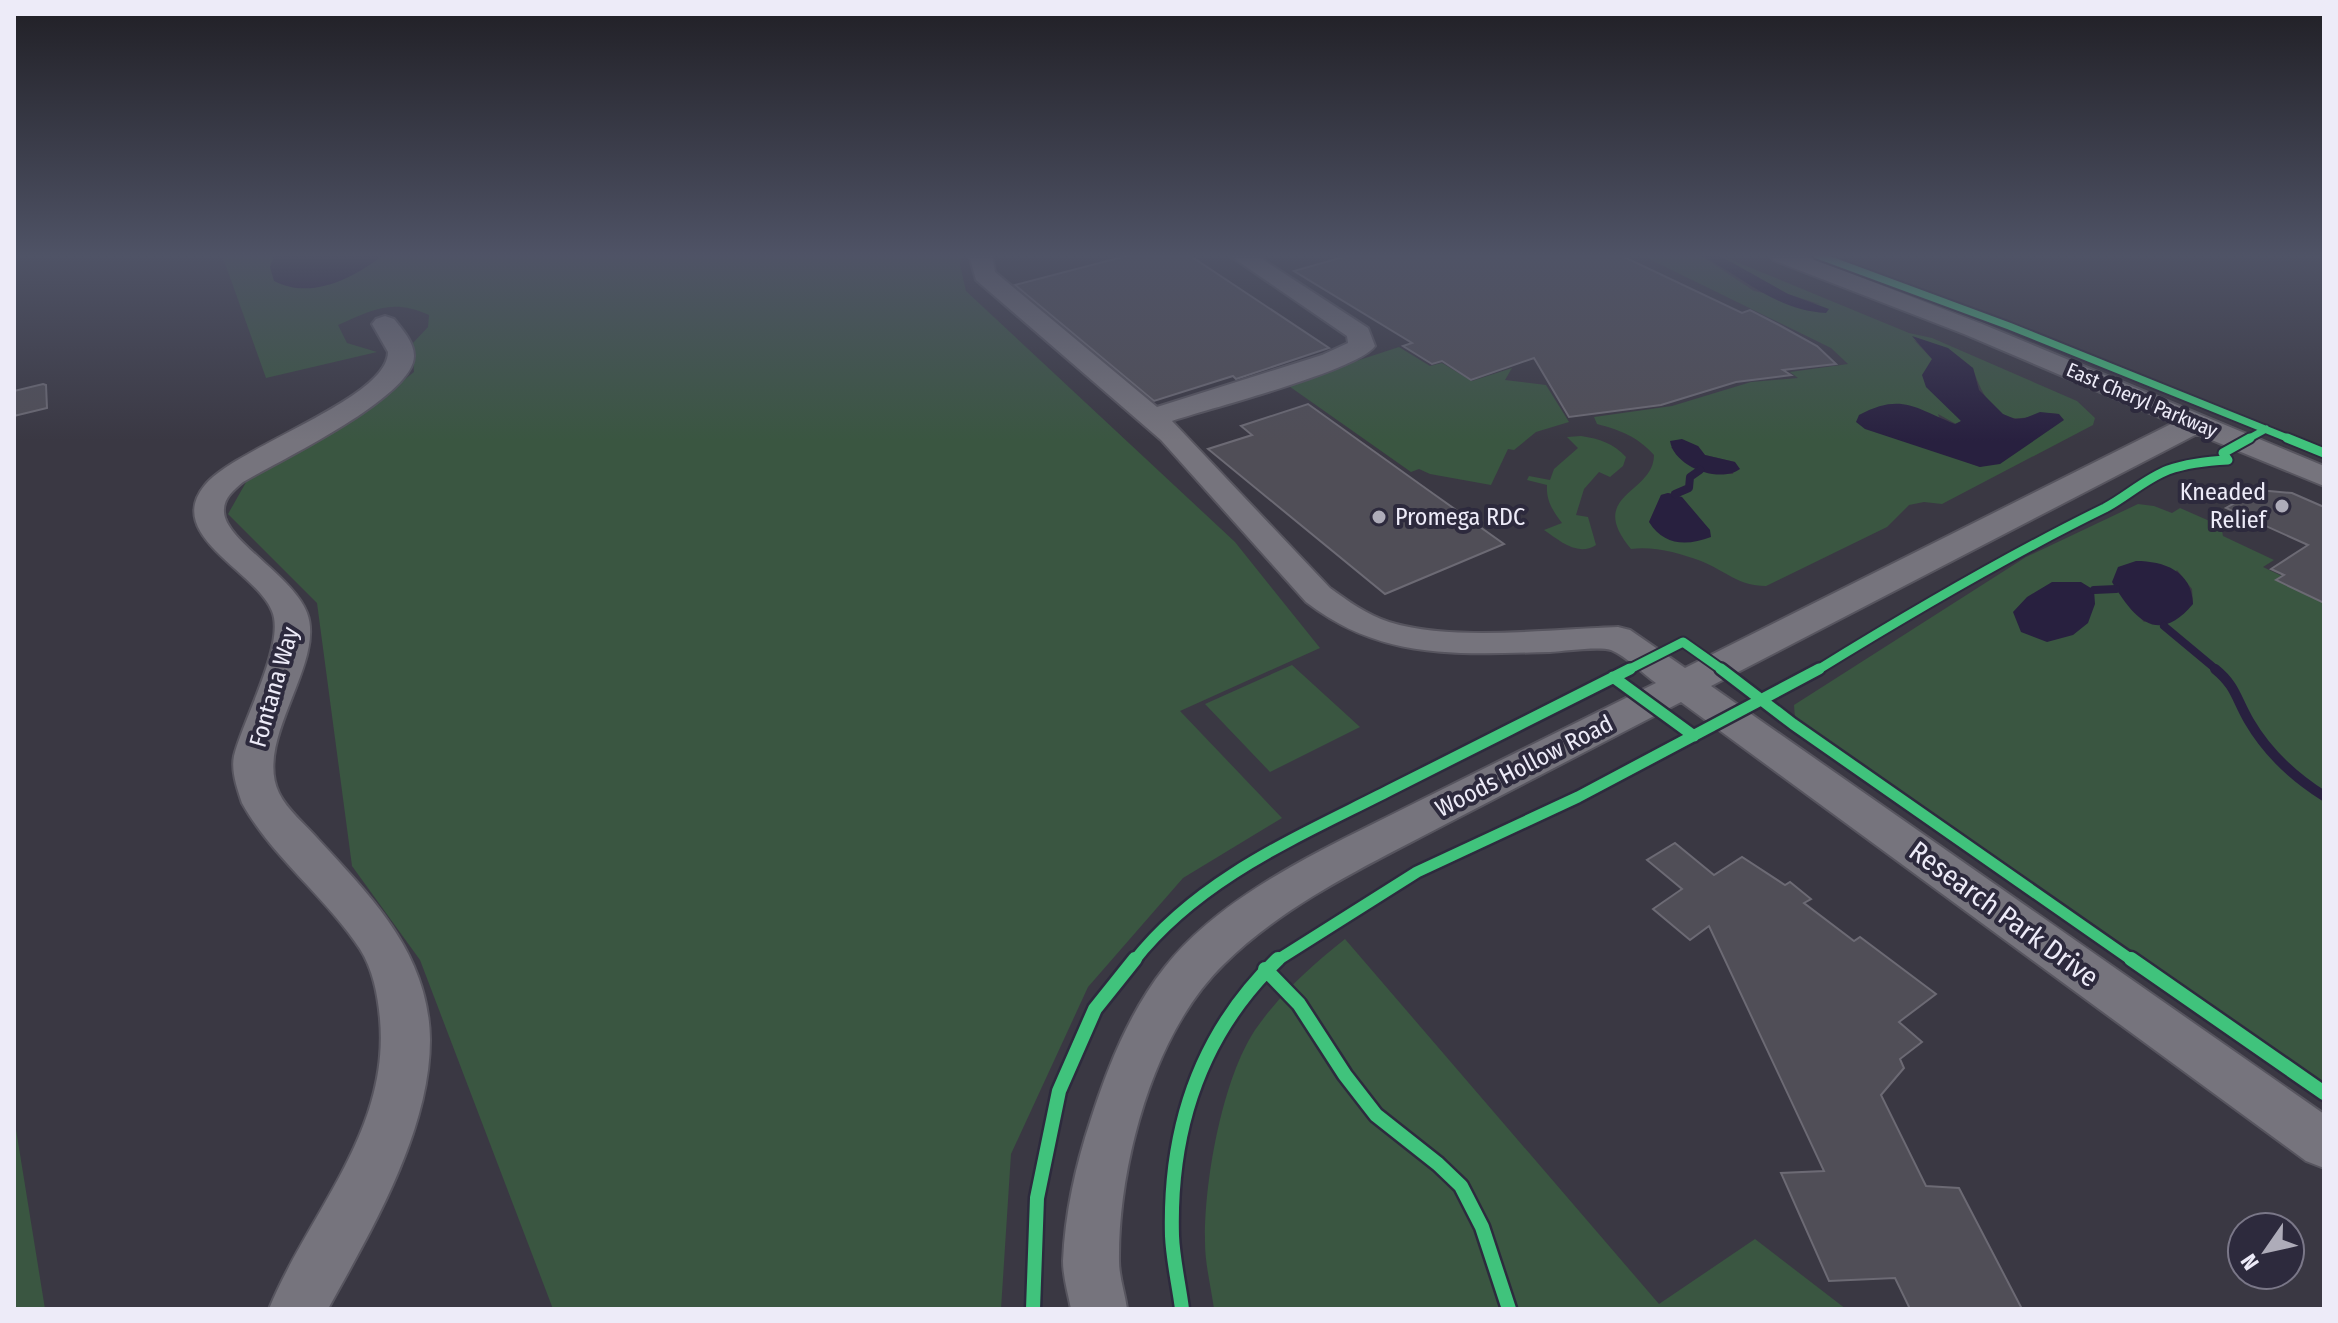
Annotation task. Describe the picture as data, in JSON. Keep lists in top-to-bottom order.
{
  "streets": {
    "street": [
      "East Cheryl Parkway",
      "Fontana Way",
      "Woods Hollow Road",
      "Research Park Drive"
    ]
  },
  "crossings": [
    ["East Cheryl Parkway", "Woods Hollow Road"],
    ["Woods Hollow Road", "Research Park Drive"]
  ],
  "places": ["Kneaded Relief", "Promega RDC"],
  "north": "bottom left"
}
